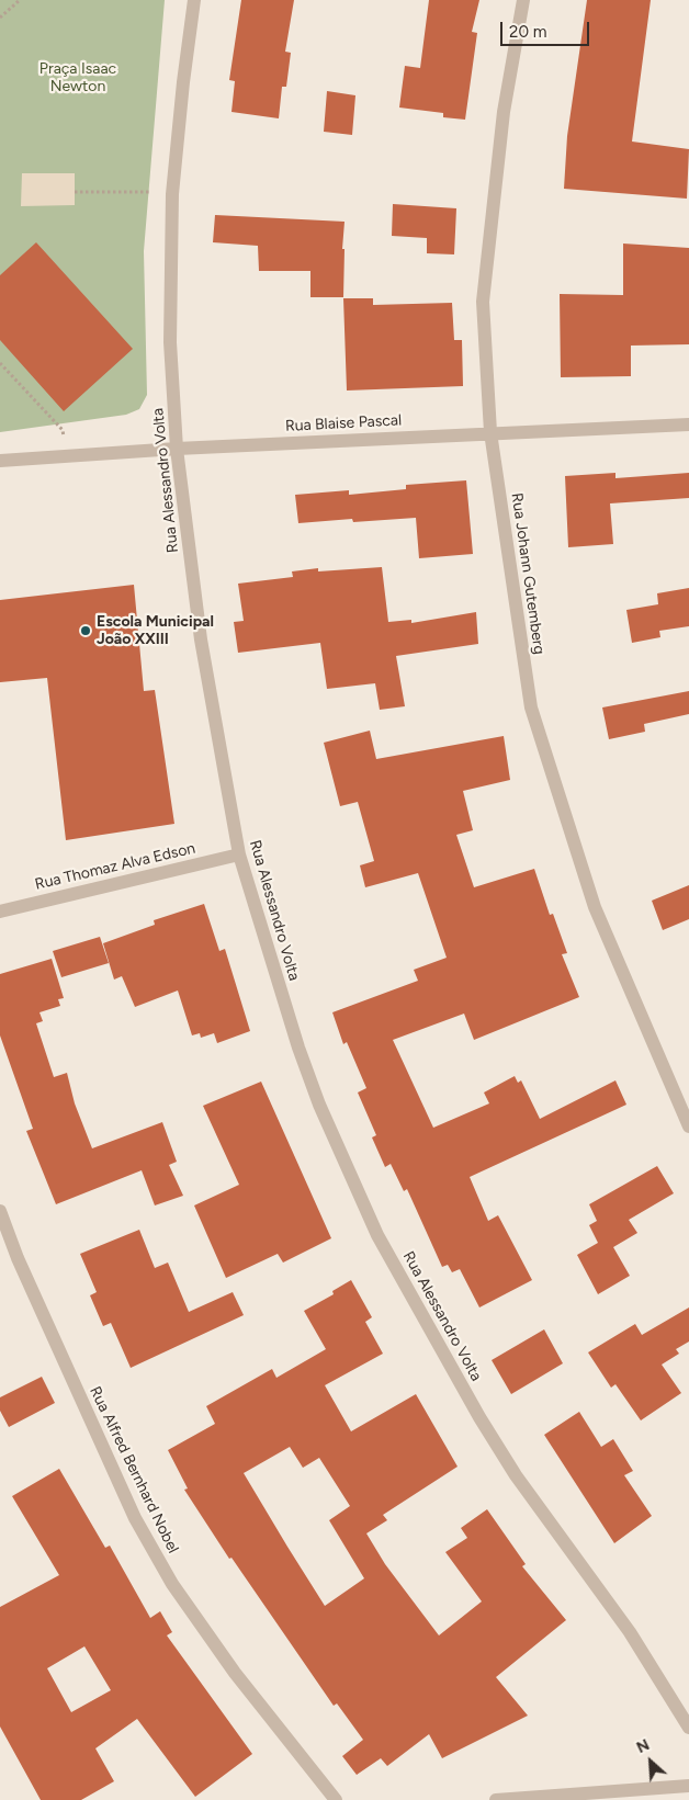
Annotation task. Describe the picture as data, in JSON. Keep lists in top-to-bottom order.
{
  "streets": {
    "street": [
      "Rua Blaise Pascal",
      "Rua Alessandro Volta",
      "Rua Johann Gutemberg",
      "Rua Thomaz Alva Edson",
      "Rua Alfred Bernhard Nobel"
    ]
  },
  "crossings": [
    ["Rua Blaise Pascal", "Rua Alessandro Volta"],
    ["Rua Blaise Pascal", "Rua Johann Gutemberg"],
    ["Rua Alessandro Volta", "Rua Thomaz Alva Edson"]
  ],
  "parks": ["Praça Isaac Newton"],
  "places": ["Escola Municipal João XXIII"],
  "scale_bar": "20 m",
  "north": "top left"
}
